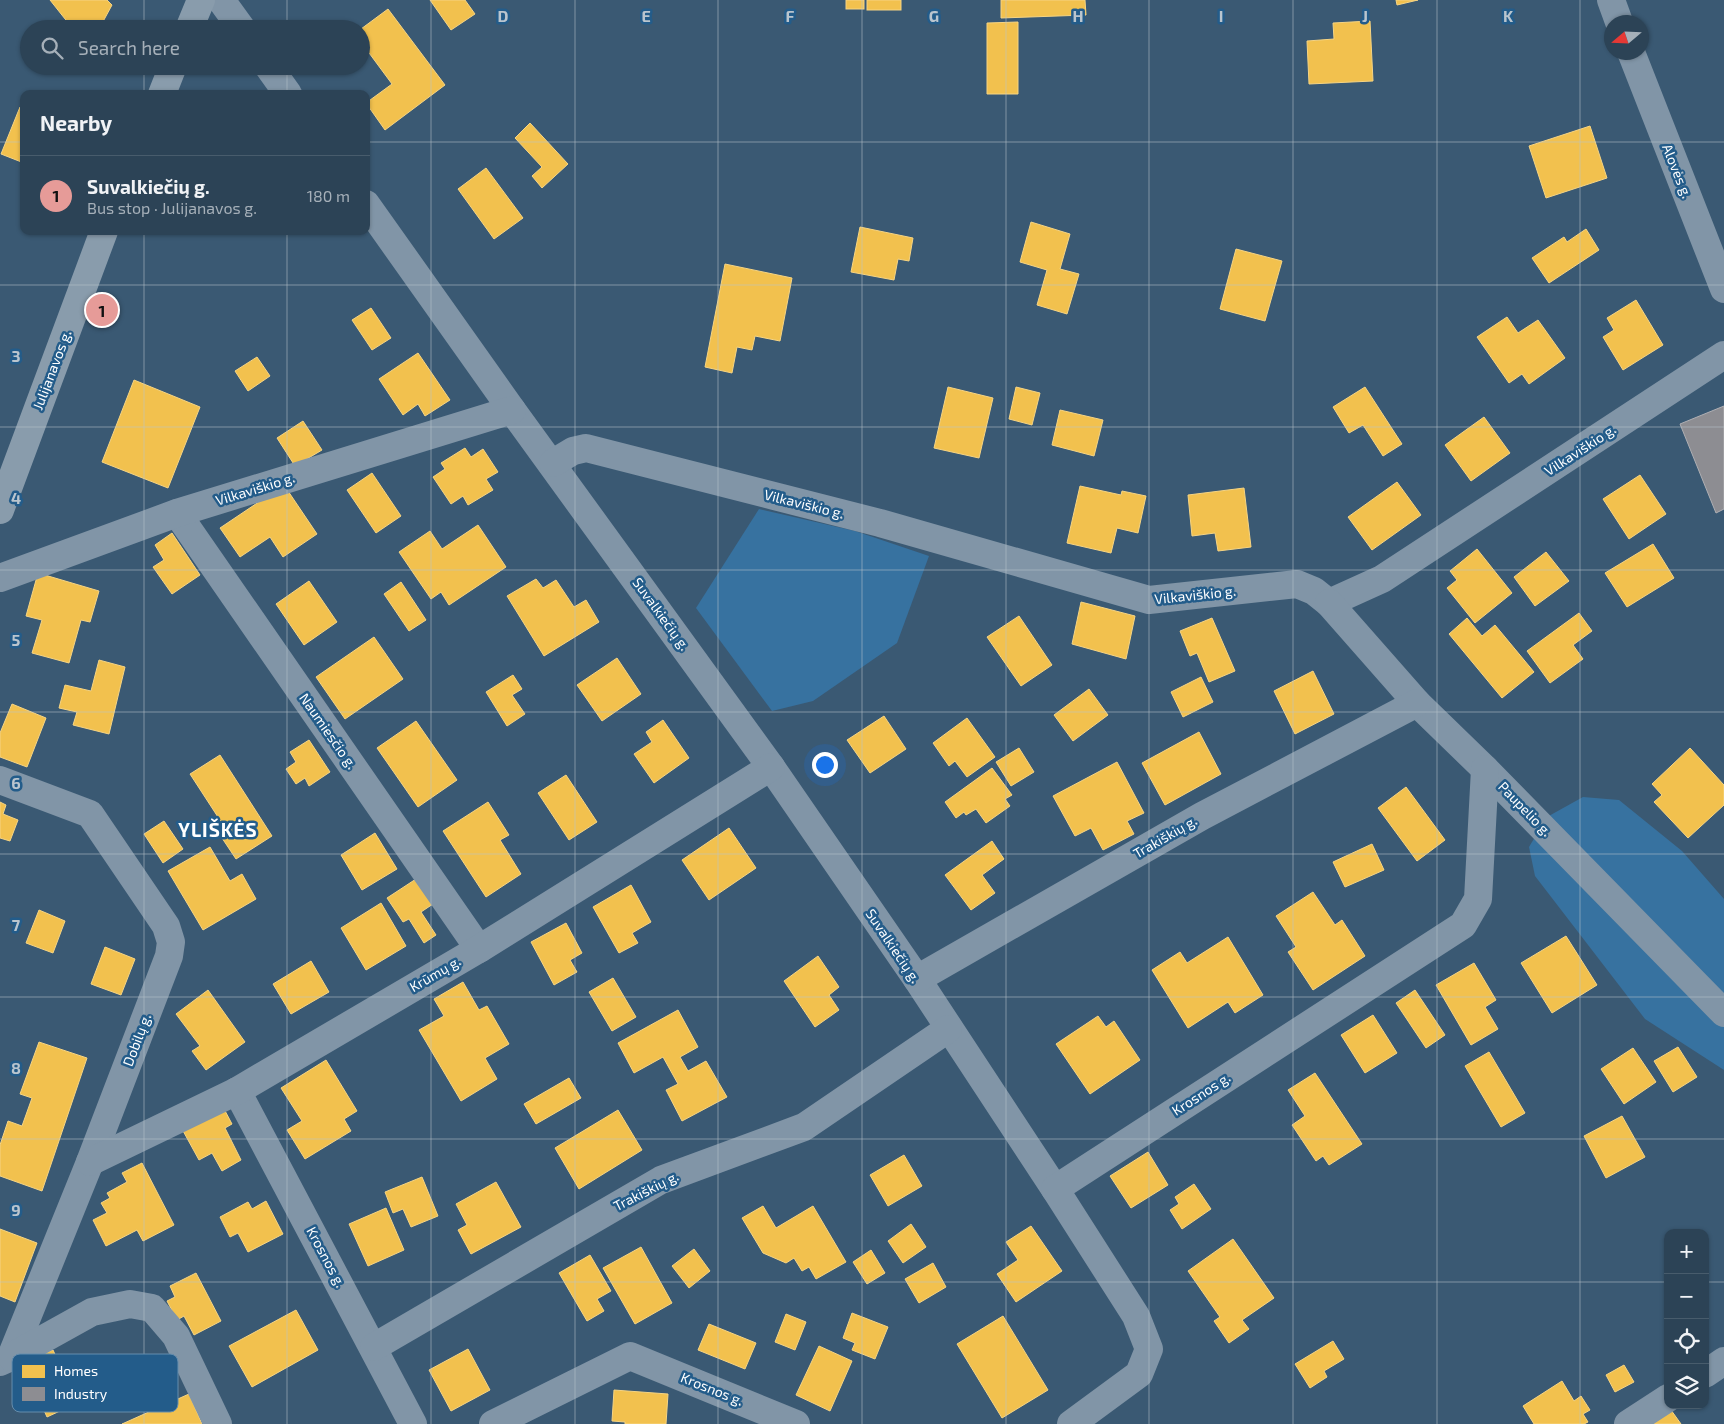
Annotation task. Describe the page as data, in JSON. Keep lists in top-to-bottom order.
{
  "streets": {
    "main road": ["Julijanavos g."],
    "street": [
      "Alovės g.",
      "Vilkaviškio g.",
      "Suvalkiečių g.",
      "Naumiesčio g.",
      "Paupelio g.",
      "Trakiškių g.",
      "Krūmų g.",
      "Dobilų g.",
      "Krosnos g."
    ]
  },
  "crossings": [
    ["Vilkaviškio g.", "Suvalkiečių g."],
    ["Vilkaviškio g.", "Naumiesčio g."],
    ["Vilkaviškio g.", "Paupelio g."],
    ["Suvalkiečių g.", "Trakiškių g."],
    ["Suvalkiečių g.", "Krūmų g."],
    ["Suvalkiečių g.", "Krosnos g."],
    ["Naumiesčio g.", "Krūmų g."],
    ["Paupelio g.", "Trakiškių g."],
    ["Paupelio g.", "Krosnos g."],
    ["Trakiškių g.", "Krosnos g."],
    ["Krūmų g.", "Dobilų g."],
    ["Krūmų g.", "Krosnos g."]
  ],
  "districts": ["YLIŠKĖS"],
  "legend": ["Homes", "Industry"],
  "north": "left",
  "page": {
    "search": "Search here",
    "heading": "Nearby",
    "list": [
      {
        "mark": "1",
        "name": "Suvalkiečių g.",
        "note": "Bus stop · Julijanavos g.",
        "value": "180 m"
      }
    ],
    "pins": "1",
    "map_buttons": ["+", "−"]
  },
  "grid": {
    "columns": [
      "D",
      "E",
      "F",
      "G",
      "H",
      "I",
      "J",
      "K"
    ],
    "rows": [
      "3",
      "4",
      "5",
      "6",
      "7",
      "8",
      "9"
    ]
  }
}
